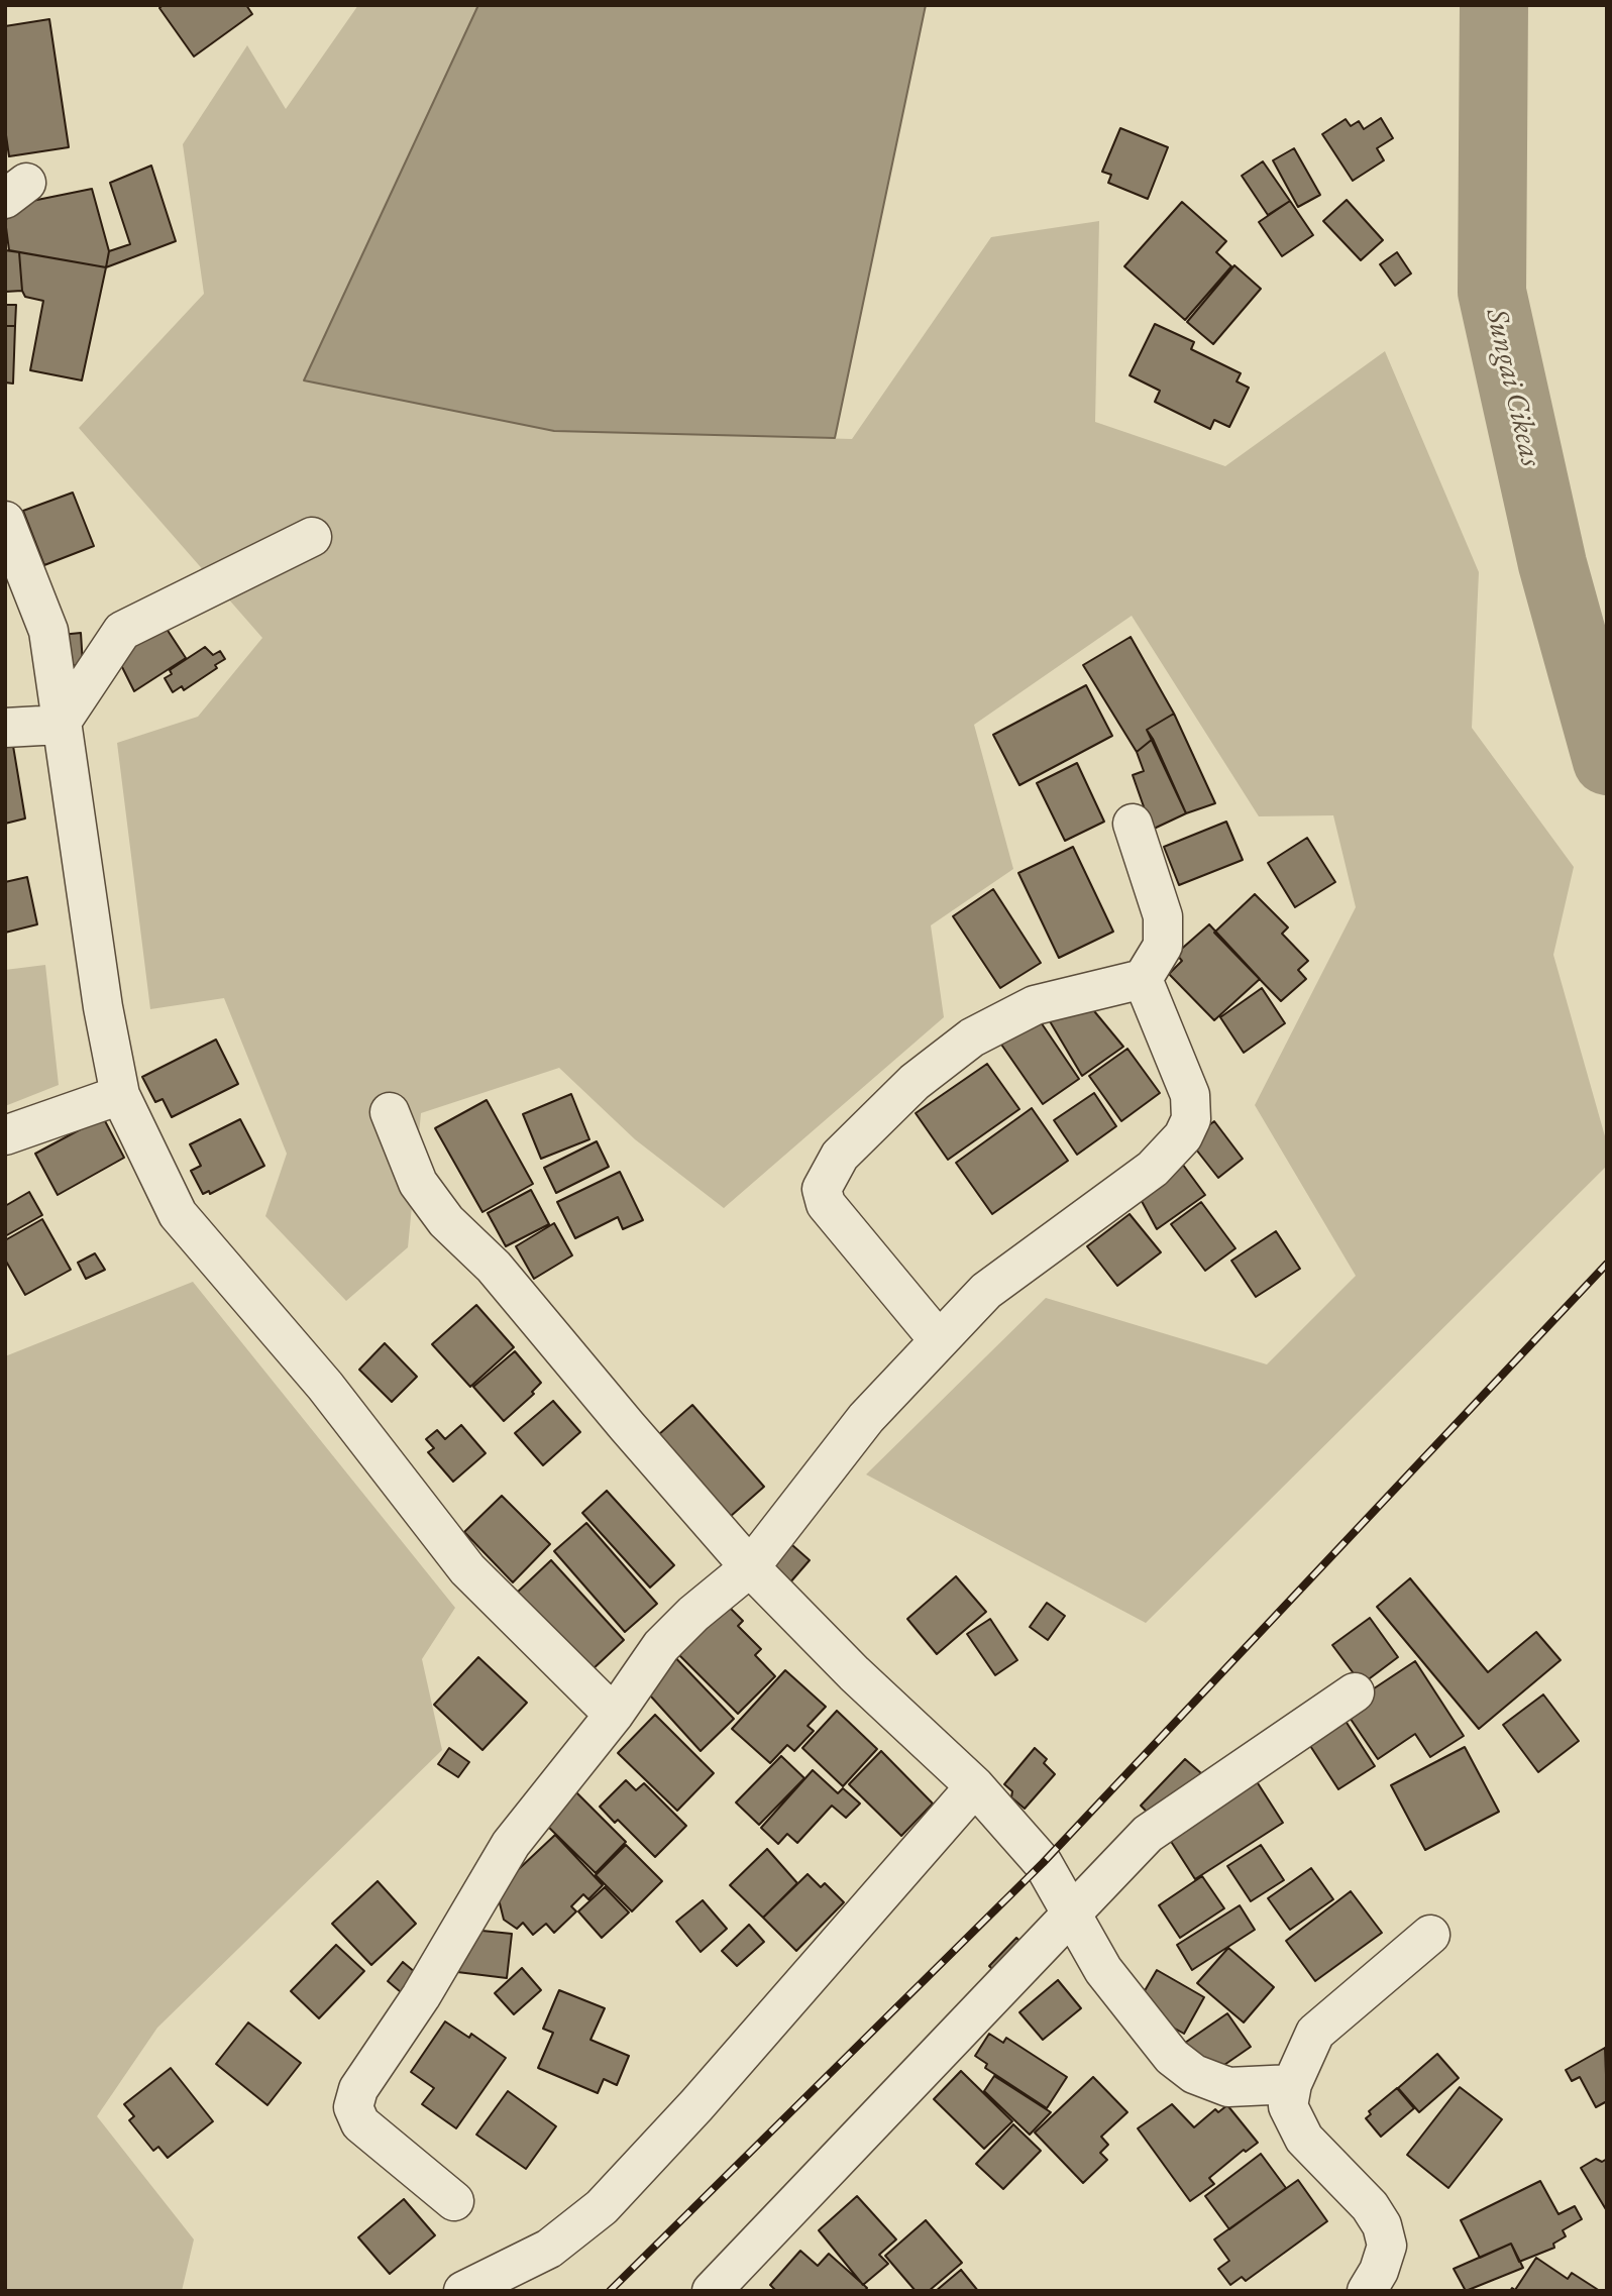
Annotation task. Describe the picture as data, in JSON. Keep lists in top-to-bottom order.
{
  "water": ["Sungai Cikeas"]
}
